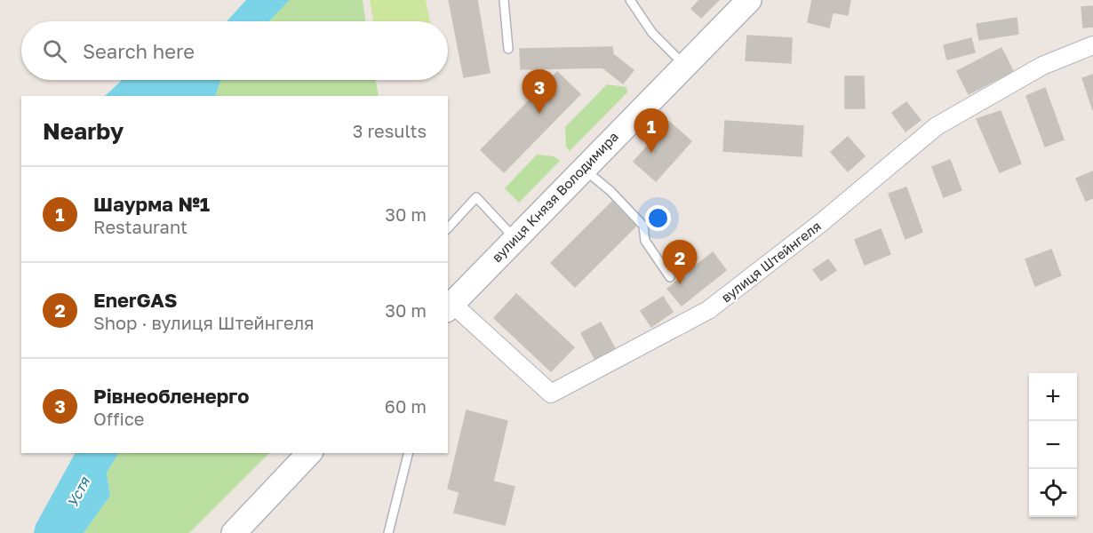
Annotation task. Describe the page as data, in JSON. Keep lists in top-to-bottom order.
{
  "streets": {
    "main road": ["вулиця Князя Володимира"],
    "street": ["вулиця Штейнгеля"]
  },
  "crossings": [
    ["вулиця Князя Володимира", "вулиця Штейнгеля"]
  ],
  "water": ["Устя"],
  "page": {
    "search": "Search here",
    "pins": ["3", "1", "2"],
    "heading": ["Nearby", "3 results"],
    "list": [
      {
        "mark": "1",
        "name": "Шаурма №1",
        "note": "Restaurant",
        "value": "30 m"
      },
      {
        "mark": "2",
        "name": "EnerGAS",
        "note": "Shop · вулиця Штейнгеля",
        "value": "30 m"
      },
      {
        "mark": "3",
        "name": "Рівнеобленерго",
        "note": "Office",
        "value": "60 m"
      }
    ],
    "map_buttons": ["+", "−"]
  }
}
